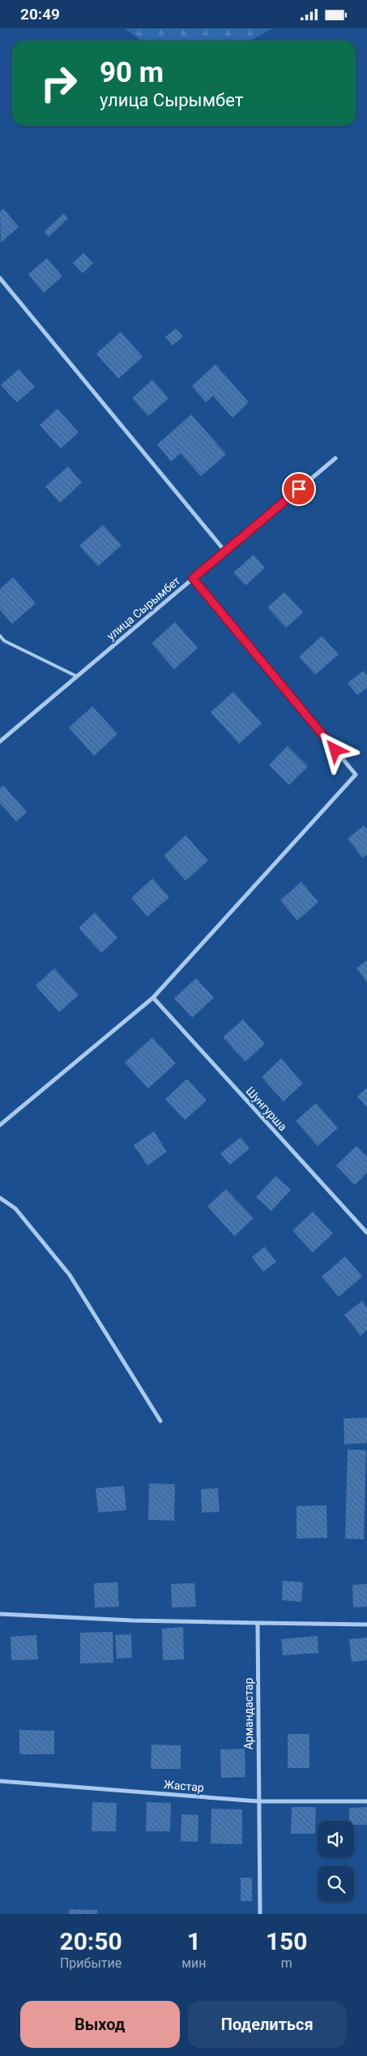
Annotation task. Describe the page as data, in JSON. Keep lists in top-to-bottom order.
{
  "streets": {
    "street": [
      "улица Сырымбет",
      "Шунгурша",
      "Армандастар",
      "Жастар"
    ]
  },
  "crossings": [
    ["Армандастар", "Жастар"]
  ],
  "page": {
    "status": "20:49",
    "turn": ["90 m", "улица Сырымбет"],
    "eta": [
      "20:50",
      "Прибытие",
      "1",
      "мин",
      "150",
      "m"
    ],
    "buttons": ["Выход", "Поделиться"]
  }
}
